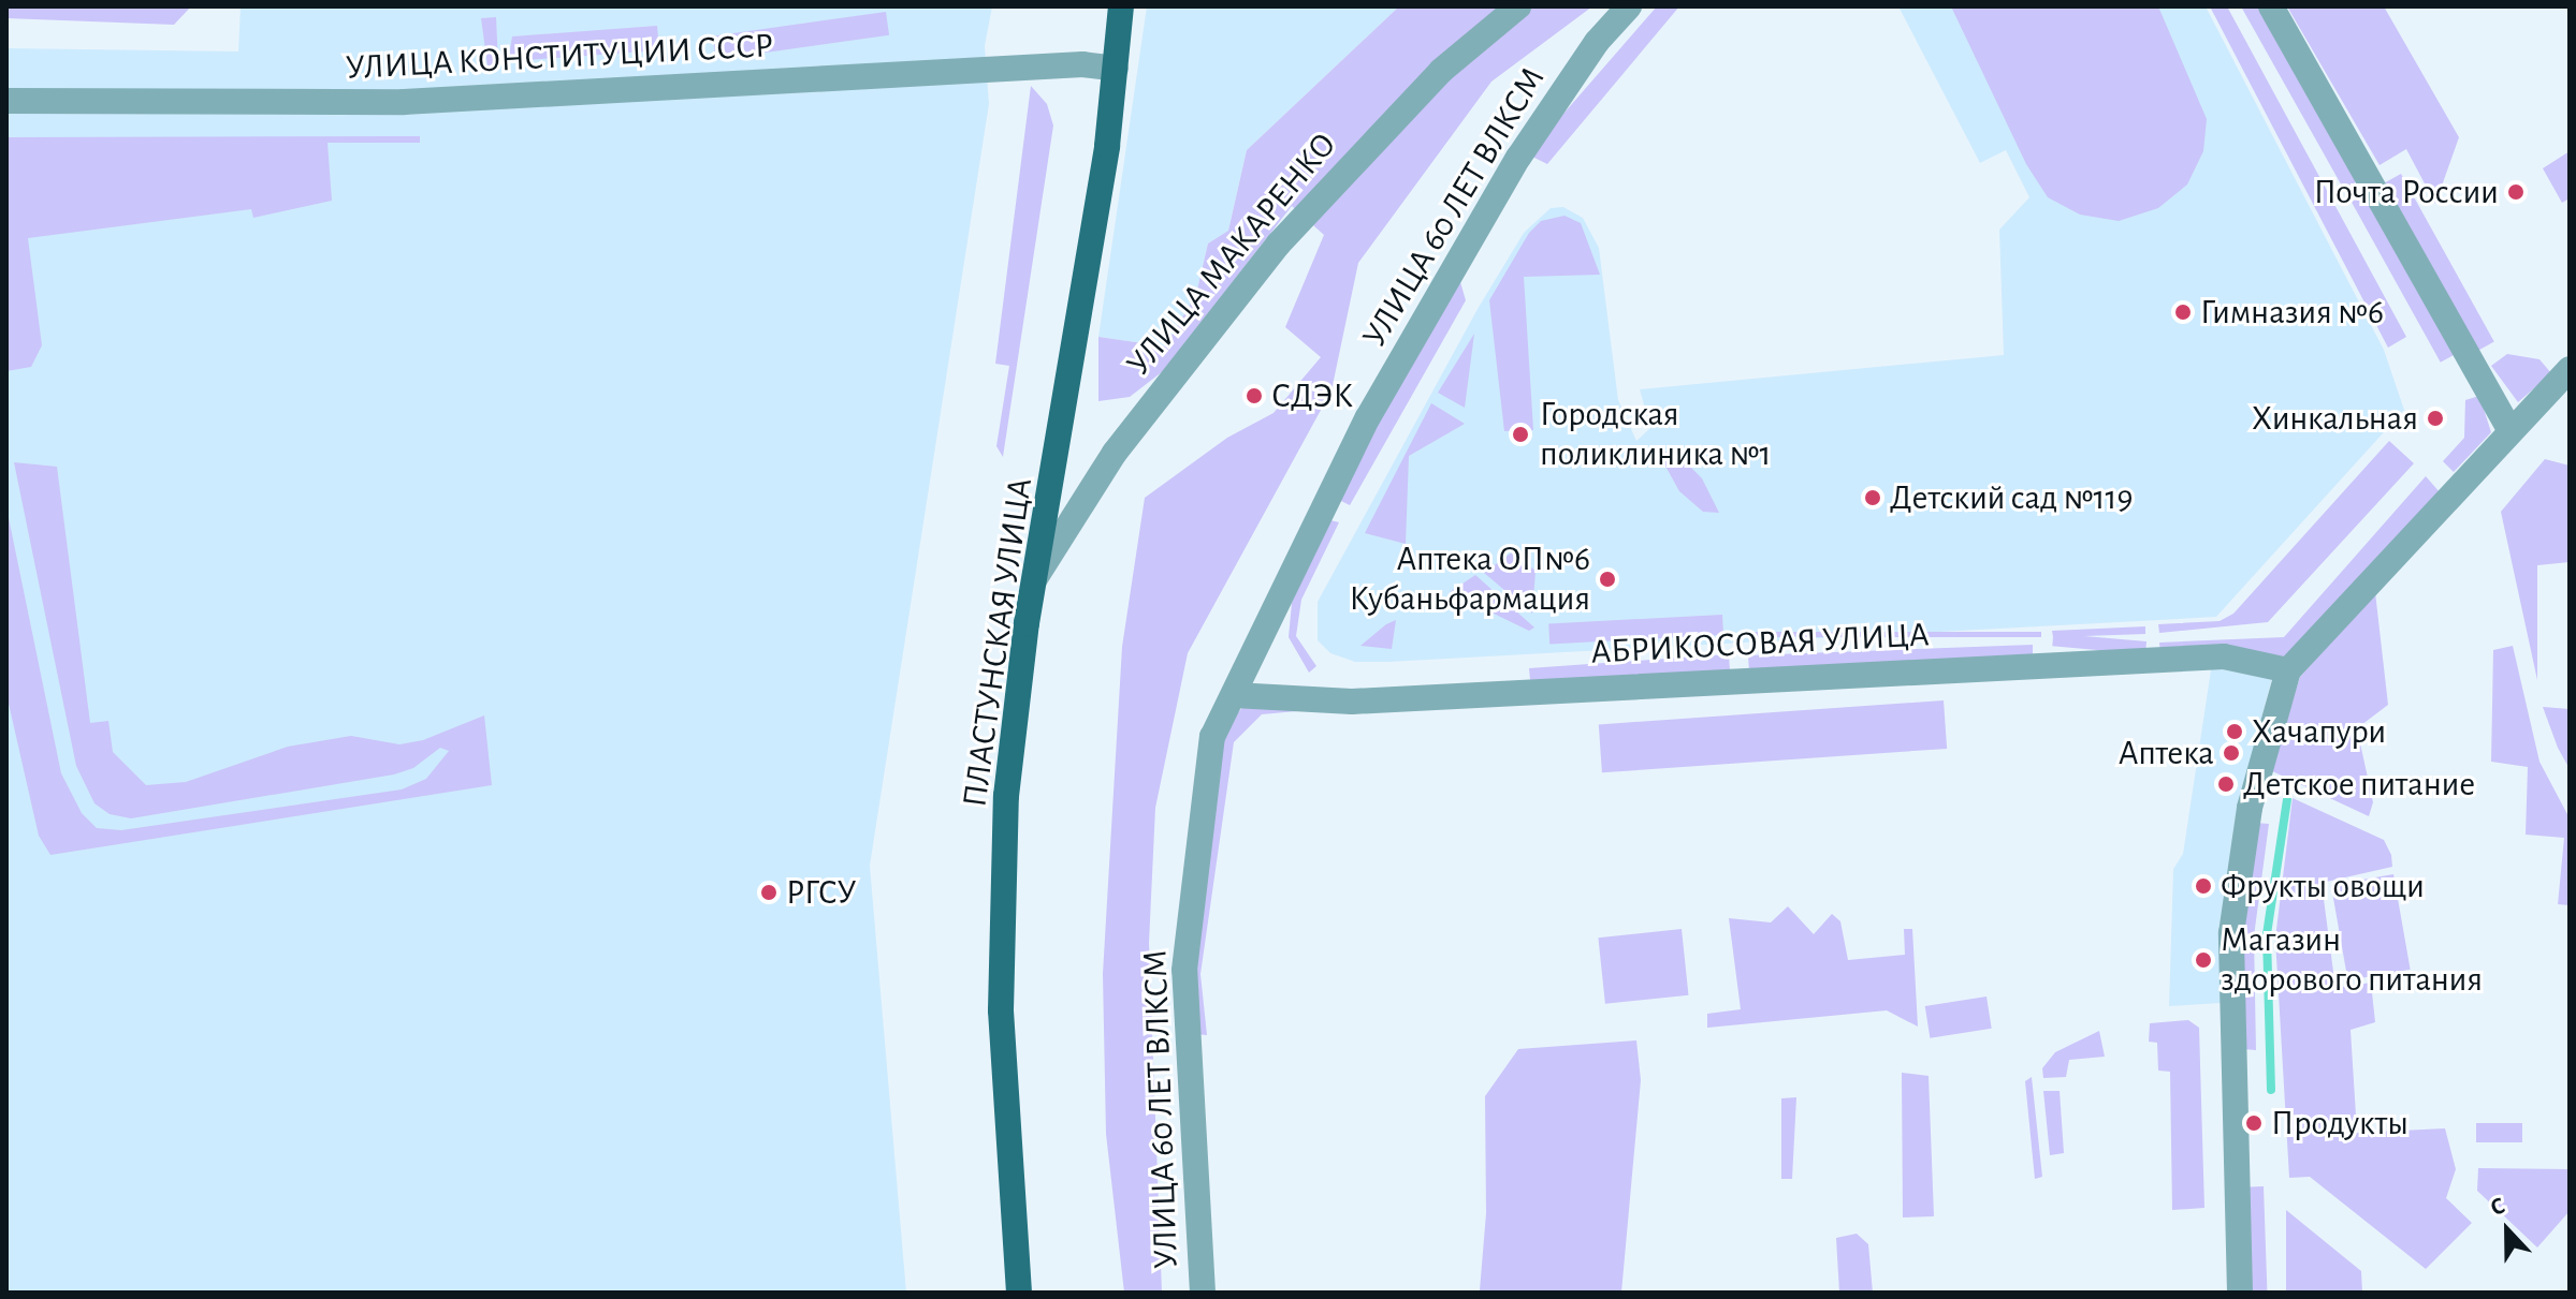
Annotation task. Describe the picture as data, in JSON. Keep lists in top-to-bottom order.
{
  "streets": {
    "main road": ["ПЛАСТУНСКАЯ УЛИЦА"],
    "street": [
      "УЛИЦА КОНСТИТУЦИИ СССР",
      "УЛИЦА 60 ЛЕТ ВЛКСМ",
      "УЛИЦА МАКАРЕНКО",
      "АБРИКОСОВАЯ УЛИЦА"
    ]
  },
  "crossings": [
    ["УЛИЦА КОНСТИТУЦИИ СССР", "ПЛАСТУНСКАЯ УЛИЦА"],
    ["УЛИЦА 60 ЛЕТ ВЛКСМ", "АБРИКОСОВАЯ УЛИЦА"],
    ["УЛИЦА МАКАРЕНКО", "ПЛАСТУНСКАЯ УЛИЦА"]
  ],
  "places": [
    "Почта России",
    "Гимназия №6",
    "СДЭК",
    "Хинкальная",
    "Городская поликлиника №1",
    "Детский сад №119",
    "Аптека ОП№6 Кубаньфармация",
    "Хачапури",
    "Аптека",
    "Детское питание",
    "Фрукты овощи",
    "РГСУ",
    "Магазин здорового питания",
    "Продукты"
  ],
  "north": "top"
}
